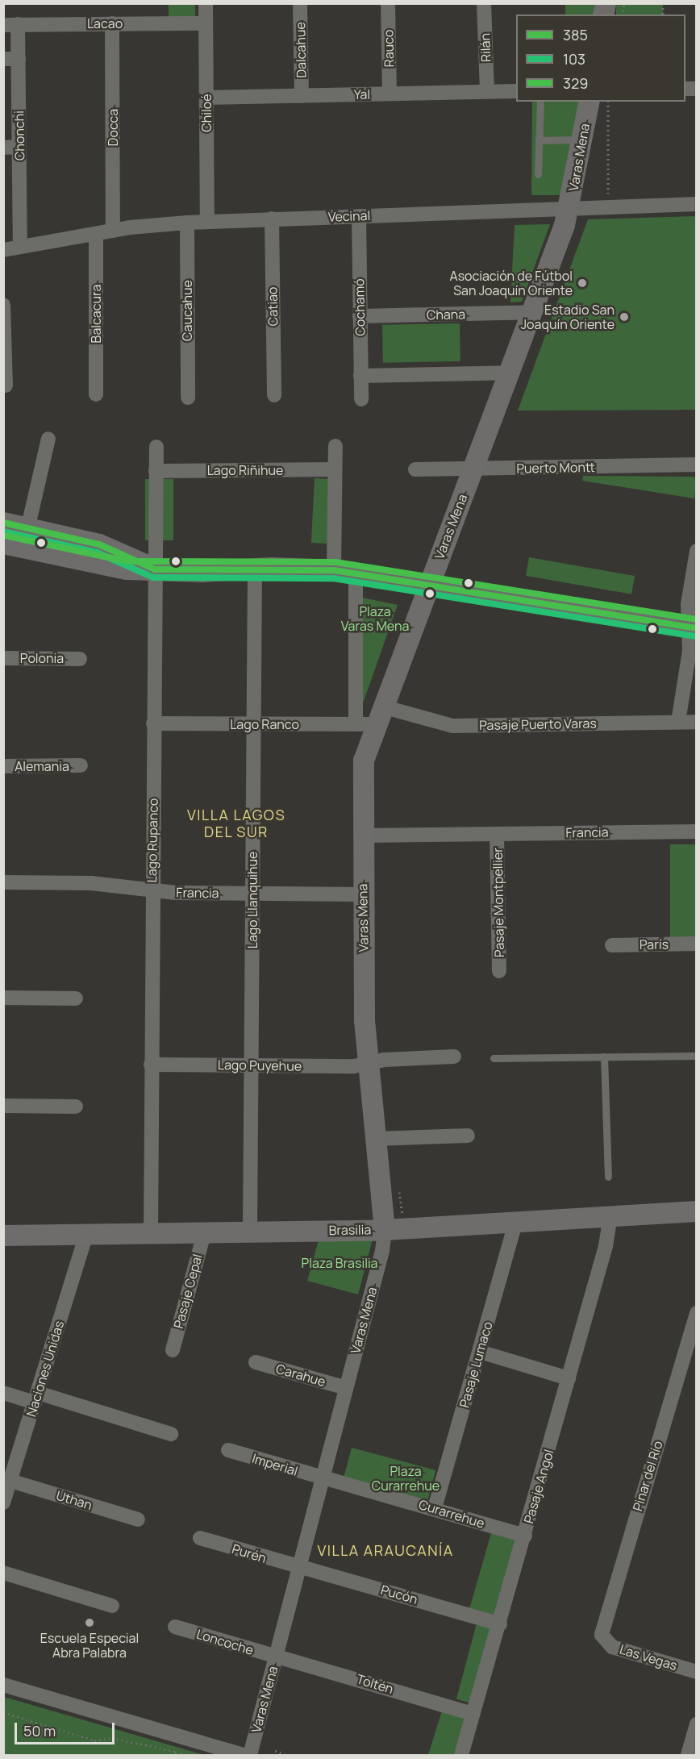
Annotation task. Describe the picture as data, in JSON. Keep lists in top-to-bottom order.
{
  "streets": {
    "street": [
      "Lacao",
      "Rilán",
      "Rauco",
      "Dalcahue",
      "Yal",
      "Chiloé",
      "Docca",
      "Chonchi",
      "Varas Mena",
      "Vecinal",
      "Catiao",
      "Cochamó",
      "Caucahue",
      "Balcacura",
      "Chana",
      "Puerto Montt",
      "Lago Riñihue",
      "Polonia",
      "Lago Ranco",
      "Pasaje Puerto Varas",
      "Alemania",
      "Francia",
      "Lago Rupanco",
      "Lago Llanquihue",
      "Pasaje Montpellier",
      "París",
      "Lago Puyehue",
      "Brasilia",
      "Pasaje Cepal",
      "Pasaje Lumaco",
      "Naciones Unidas",
      "Carahue",
      "Imperial",
      "Pinar del Río",
      "Pasaje Angol",
      "Uthan",
      "Curarrehue",
      "Purén",
      "Pucón",
      "Loncoche",
      "Las Vegas",
      "Toltén"
    ]
  },
  "crossings": [
    ["Lacao", "Chiloé"],
    ["Lacao", "Docca"],
    ["Lacao", "Chonchi"],
    ["Rilán", "Yal"],
    ["Rauco", "Yal"],
    ["Dalcahue", "Yal"],
    ["Yal", "Chiloé"],
    ["Chiloé", "Vecinal"],
    ["Docca", "Vecinal"],
    ["Chonchi", "Vecinal"],
    ["Varas Mena", "Vecinal"],
    ["Varas Mena", "Chana"],
    ["Varas Mena", "Puerto Montt"],
    ["Varas Mena", "Lago Ranco"],
    ["Varas Mena", "Pasaje Puerto Varas"],
    ["Varas Mena", "Francia"],
    ["Varas Mena", "Lago Puyehue"],
    ["Varas Mena", "Brasilia"],
    ["Varas Mena", "Carahue"],
    ["Varas Mena", "Imperial"],
    ["Varas Mena", "Curarrehue"],
    ["Varas Mena", "Purén"],
    ["Varas Mena", "Pucón"],
    ["Varas Mena", "Loncoche"],
    ["Varas Mena", "Toltén"],
    ["Vecinal", "Catiao"],
    ["Vecinal", "Cochamó"],
    ["Vecinal", "Caucahue"],
    ["Vecinal", "Balcacura"],
    ["Cochamó", "Chana"],
    ["Lago Riñihue", "Lago Rupanco"],
    ["Lago Ranco", "Pasaje Puerto Varas"],
    ["Lago Ranco", "Lago Rupanco"],
    ["Lago Ranco", "Lago Llanquihue"],
    ["Francia", "Lago Rupanco"],
    ["Francia", "Lago Llanquihue"],
    ["Francia", "Pasaje Montpellier"],
    ["Lago Rupanco", "Lago Puyehue"],
    ["Lago Rupanco", "Brasilia"],
    ["Lago Llanquihue", "Lago Puyehue"],
    ["Lago Llanquihue", "Brasilia"],
    ["Brasilia", "Pasaje Cepal"],
    ["Brasilia", "Pasaje Lumaco"],
    ["Brasilia", "Naciones Unidas"],
    ["Brasilia", "Pasaje Angol"],
    ["Pasaje Lumaco", "Curarrehue"],
    ["Naciones Unidas", "Uthan"],
    ["Imperial", "Curarrehue"],
    ["Pinar del Río", "Las Vegas"],
    ["Pasaje Angol", "Curarrehue"],
    ["Pasaje Angol", "Pucón"],
    ["Pasaje Angol", "Toltén"],
    ["Purén", "Pucón"],
    ["Loncoche", "Toltén"]
  ],
  "districts": ["VILLA LAGOS DEL SUR", "VILLA ARAUCANÍA"],
  "parks": ["Plaza Varas Mena", "Plaza Brasilia", "Plaza Curarrehue"],
  "places": ["Asociación de Fútbol San Joaquín Oriente", "Estadio San Joaquín Oriente", "Escuela Especial Abra Palabra"],
  "lines": ["transit line 385", "transit line 103", "transit line 329"],
  "legend": ["385", "103", "329"],
  "scale_bar": "50 m"
}
